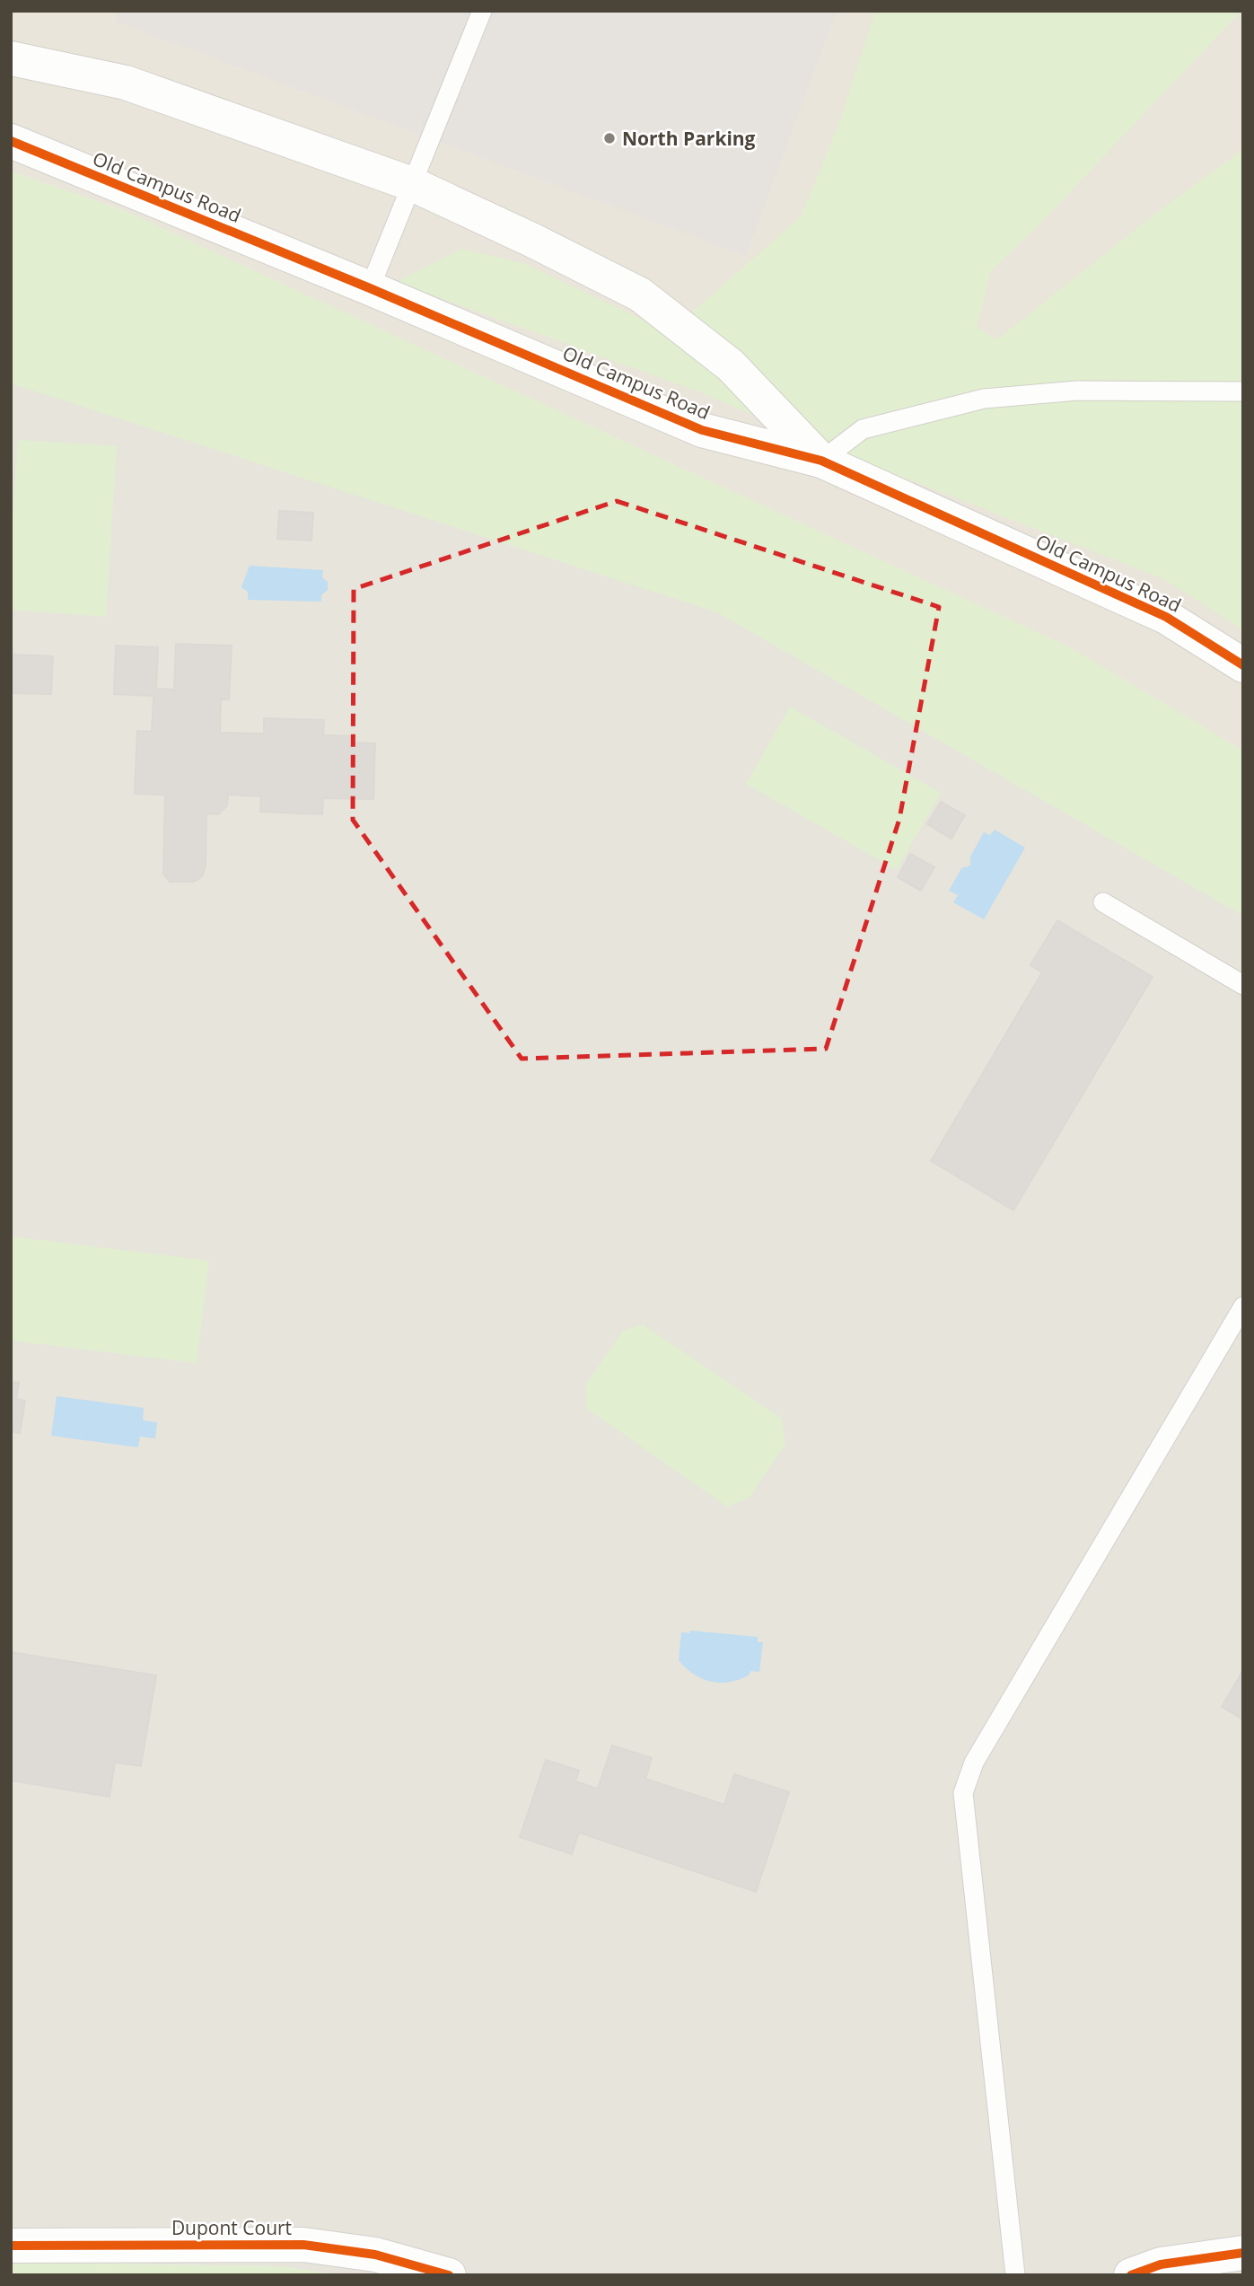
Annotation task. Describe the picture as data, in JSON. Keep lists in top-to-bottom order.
{
  "streets": {
    "street": ["Old Campus Road", "Dupont Court"]
  },
  "places": ["North Parking"]
}
